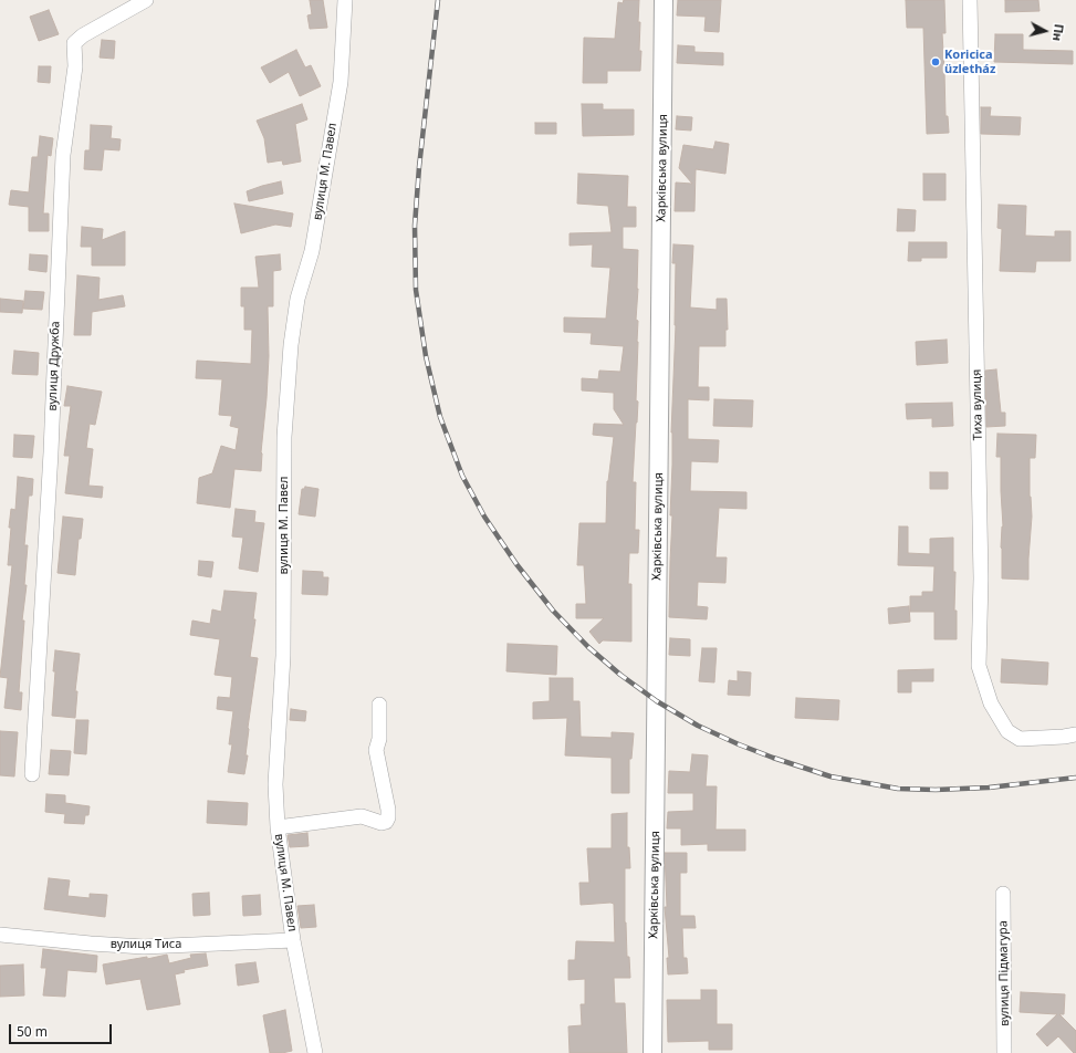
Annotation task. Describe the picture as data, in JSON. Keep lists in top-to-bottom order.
{
  "streets": {
    "street": [
      "Харківська вулиця",
      "вулиця М. Павел",
      "вулиця Дружба",
      "Тиха вулиця",
      "вулиця Тиса",
      "вулиця Підмагура"
    ]
  },
  "crossings": [
    ["вулиця М. Павел", "вулиця Тиса"]
  ],
  "places": ["Koricica üzletház"],
  "scale_bar": "50 m",
  "north": "right"
}
